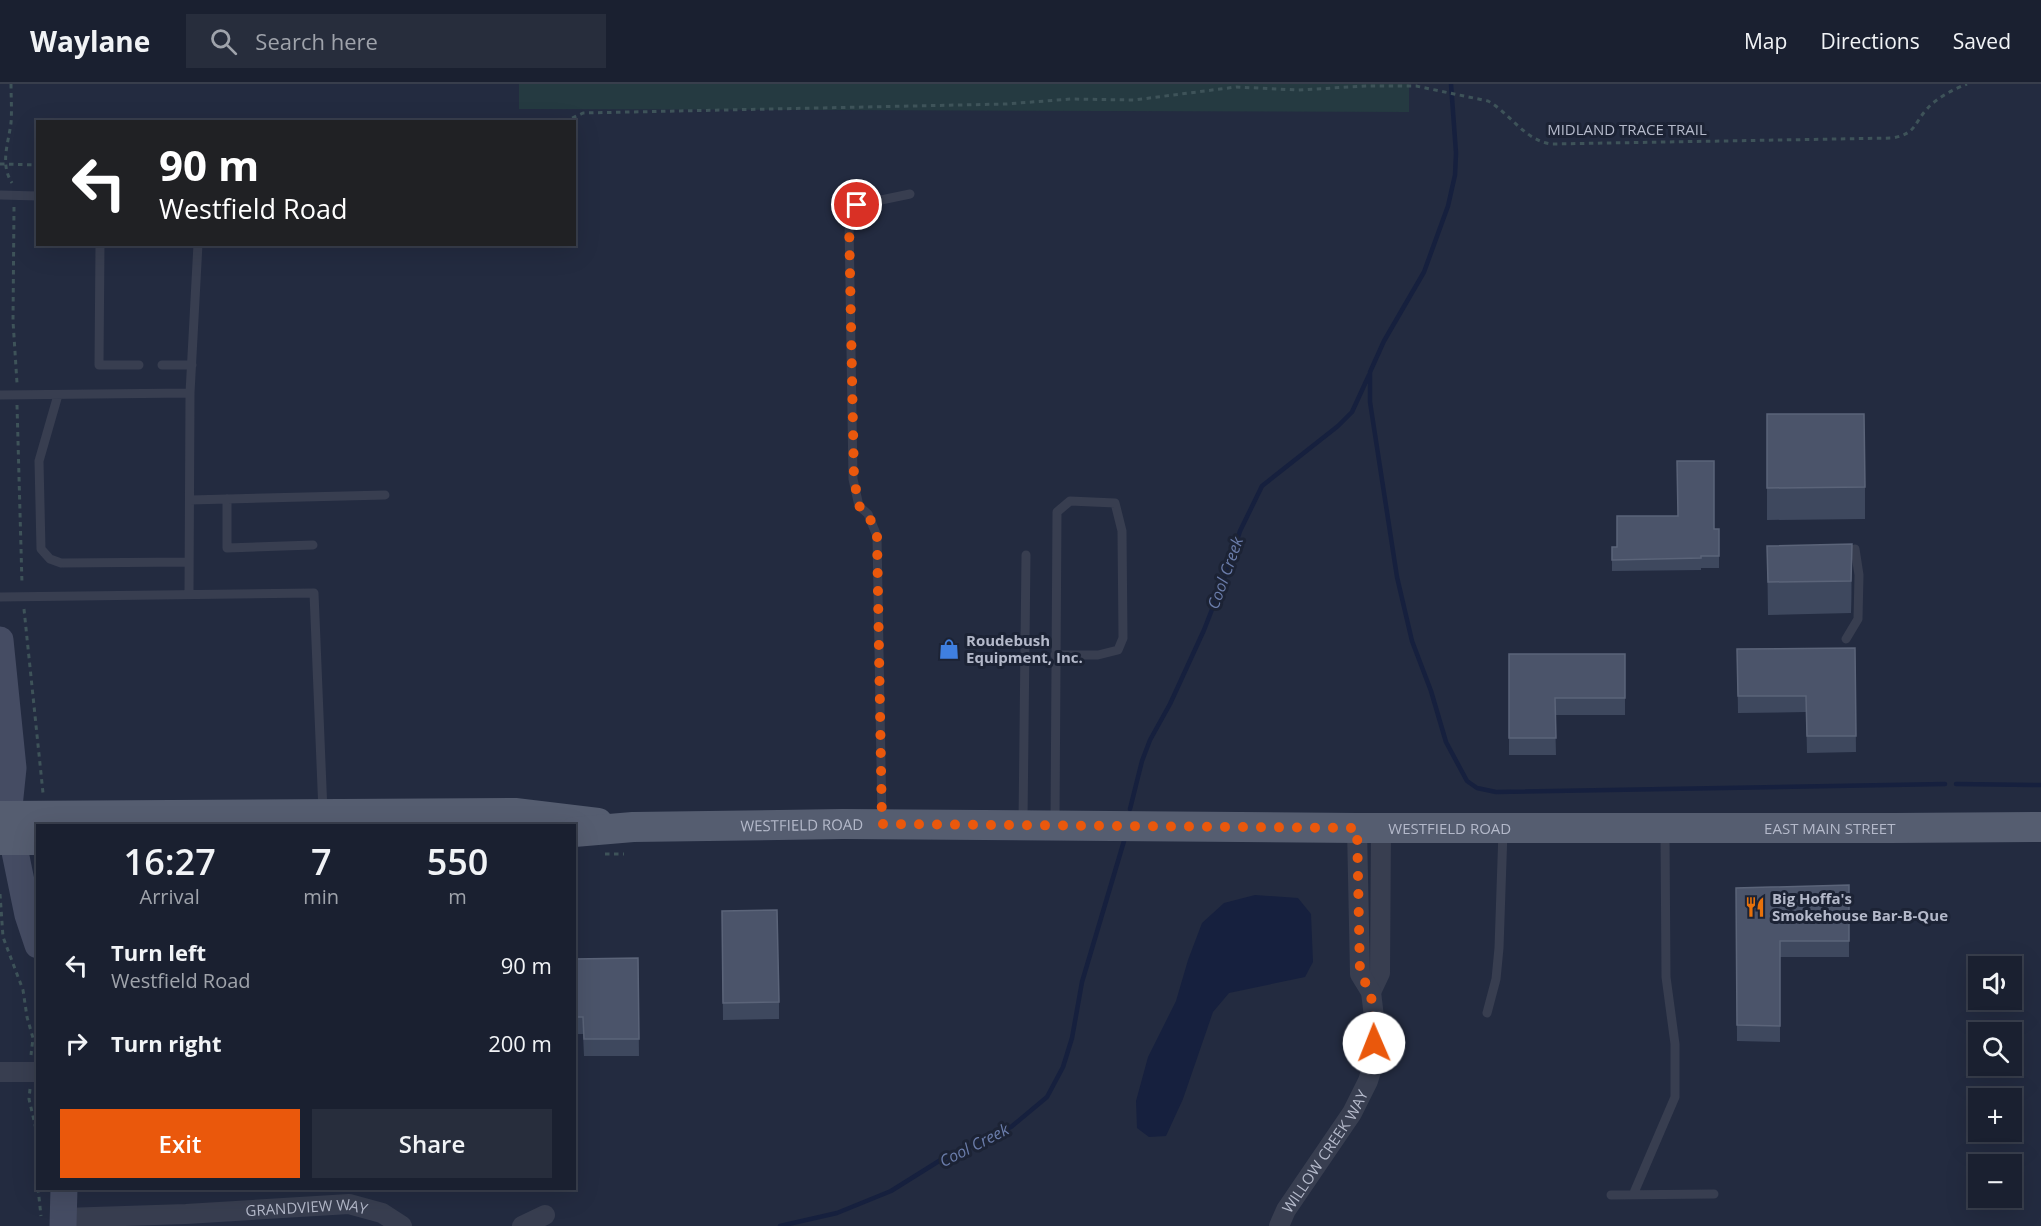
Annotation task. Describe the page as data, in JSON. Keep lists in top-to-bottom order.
{
  "streets": {
    "main road": ["WESTFIELD ROAD", "EAST MAIN STREET"],
    "street": ["WILLOW CREEK WAY", "GRANDVIEW WAY"],
    "path": ["MIDLAND TRACE TRAIL"]
  },
  "crossings": [
    ["WESTFIELD ROAD", "EAST MAIN STREET"],
    ["WESTFIELD ROAD", "WILLOW CREEK WAY"]
  ],
  "water": ["Cool Creek"],
  "places": {
    "shop": ["Roudebush Equipment, Inc."],
    "restaurant": ["Big Hoffa's Smokehouse Bar-B-Que"]
  },
  "page": {
    "header": "Waylane",
    "search": "Search here",
    "nav": ["Map", "Directions", "Saved"],
    "turn": ["90 m", "Westfield Road"],
    "eta": [
      "16:27",
      "Arrival",
      "7",
      "min",
      "550",
      "m"
    ],
    "list": [
      {
        "name": "Turn left",
        "note": "Westfield Road",
        "value": "90 m"
      },
      {
        "name": "Turn right",
        "value": "200 m"
      }
    ],
    "map_buttons": ["+", "−"],
    "buttons": ["Exit", "Share"]
  }
}
